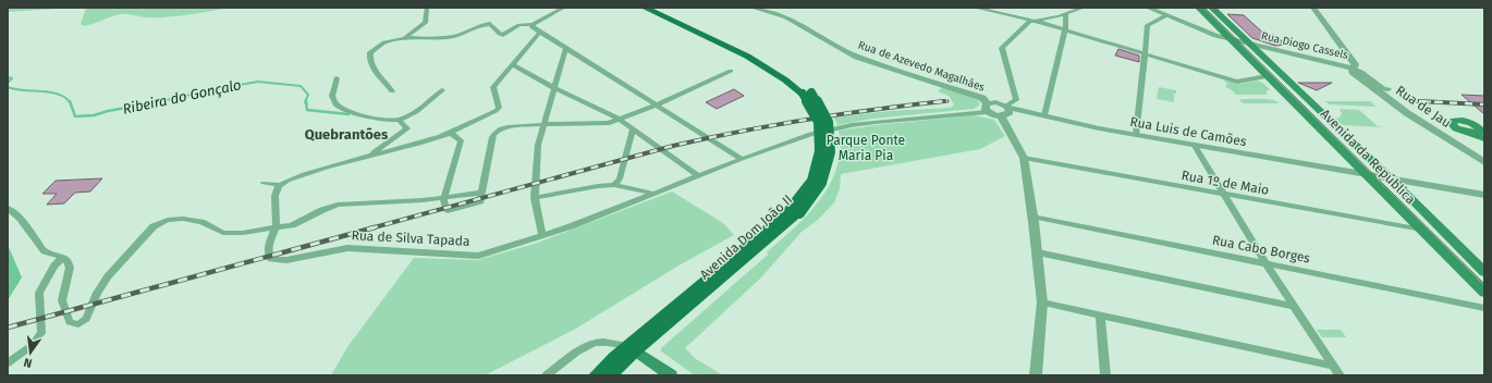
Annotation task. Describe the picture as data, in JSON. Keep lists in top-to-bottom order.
{
  "streets": {
    "main road": ["Avenida da República", "Avenida Dom João II"],
    "street": [
      "Rua Diogo Cassels",
      "Rua de Azevedo Magalhães",
      "Rua de Jau",
      "Rua Luis de Camões",
      "Rua 1º de Maio",
      "Rua de Silva Tapada",
      "Rua Cabo Borges"
    ]
  },
  "crossings": [
    ["Rua Diogo Cassels", "Rua de Jau"],
    ["Rua Diogo Cassels", "Avenida da República"],
    ["Rua de Azevedo Magalhães", "Rua Luis de Camões"],
    ["Rua de Azevedo Magalhães", "Rua de Silva Tapada"],
    ["Rua Luis de Camões", "Avenida da República"],
    ["Rua Luis de Camões", "Rua de Silva Tapada"],
    ["Avenida da República", "Rua 1º de Maio"]
  ],
  "districts": ["Quebrantões"],
  "water": ["Ribeira do Gonçalo"],
  "parks": ["Parque Ponte Maria Pia"],
  "north": "bottom"
}
